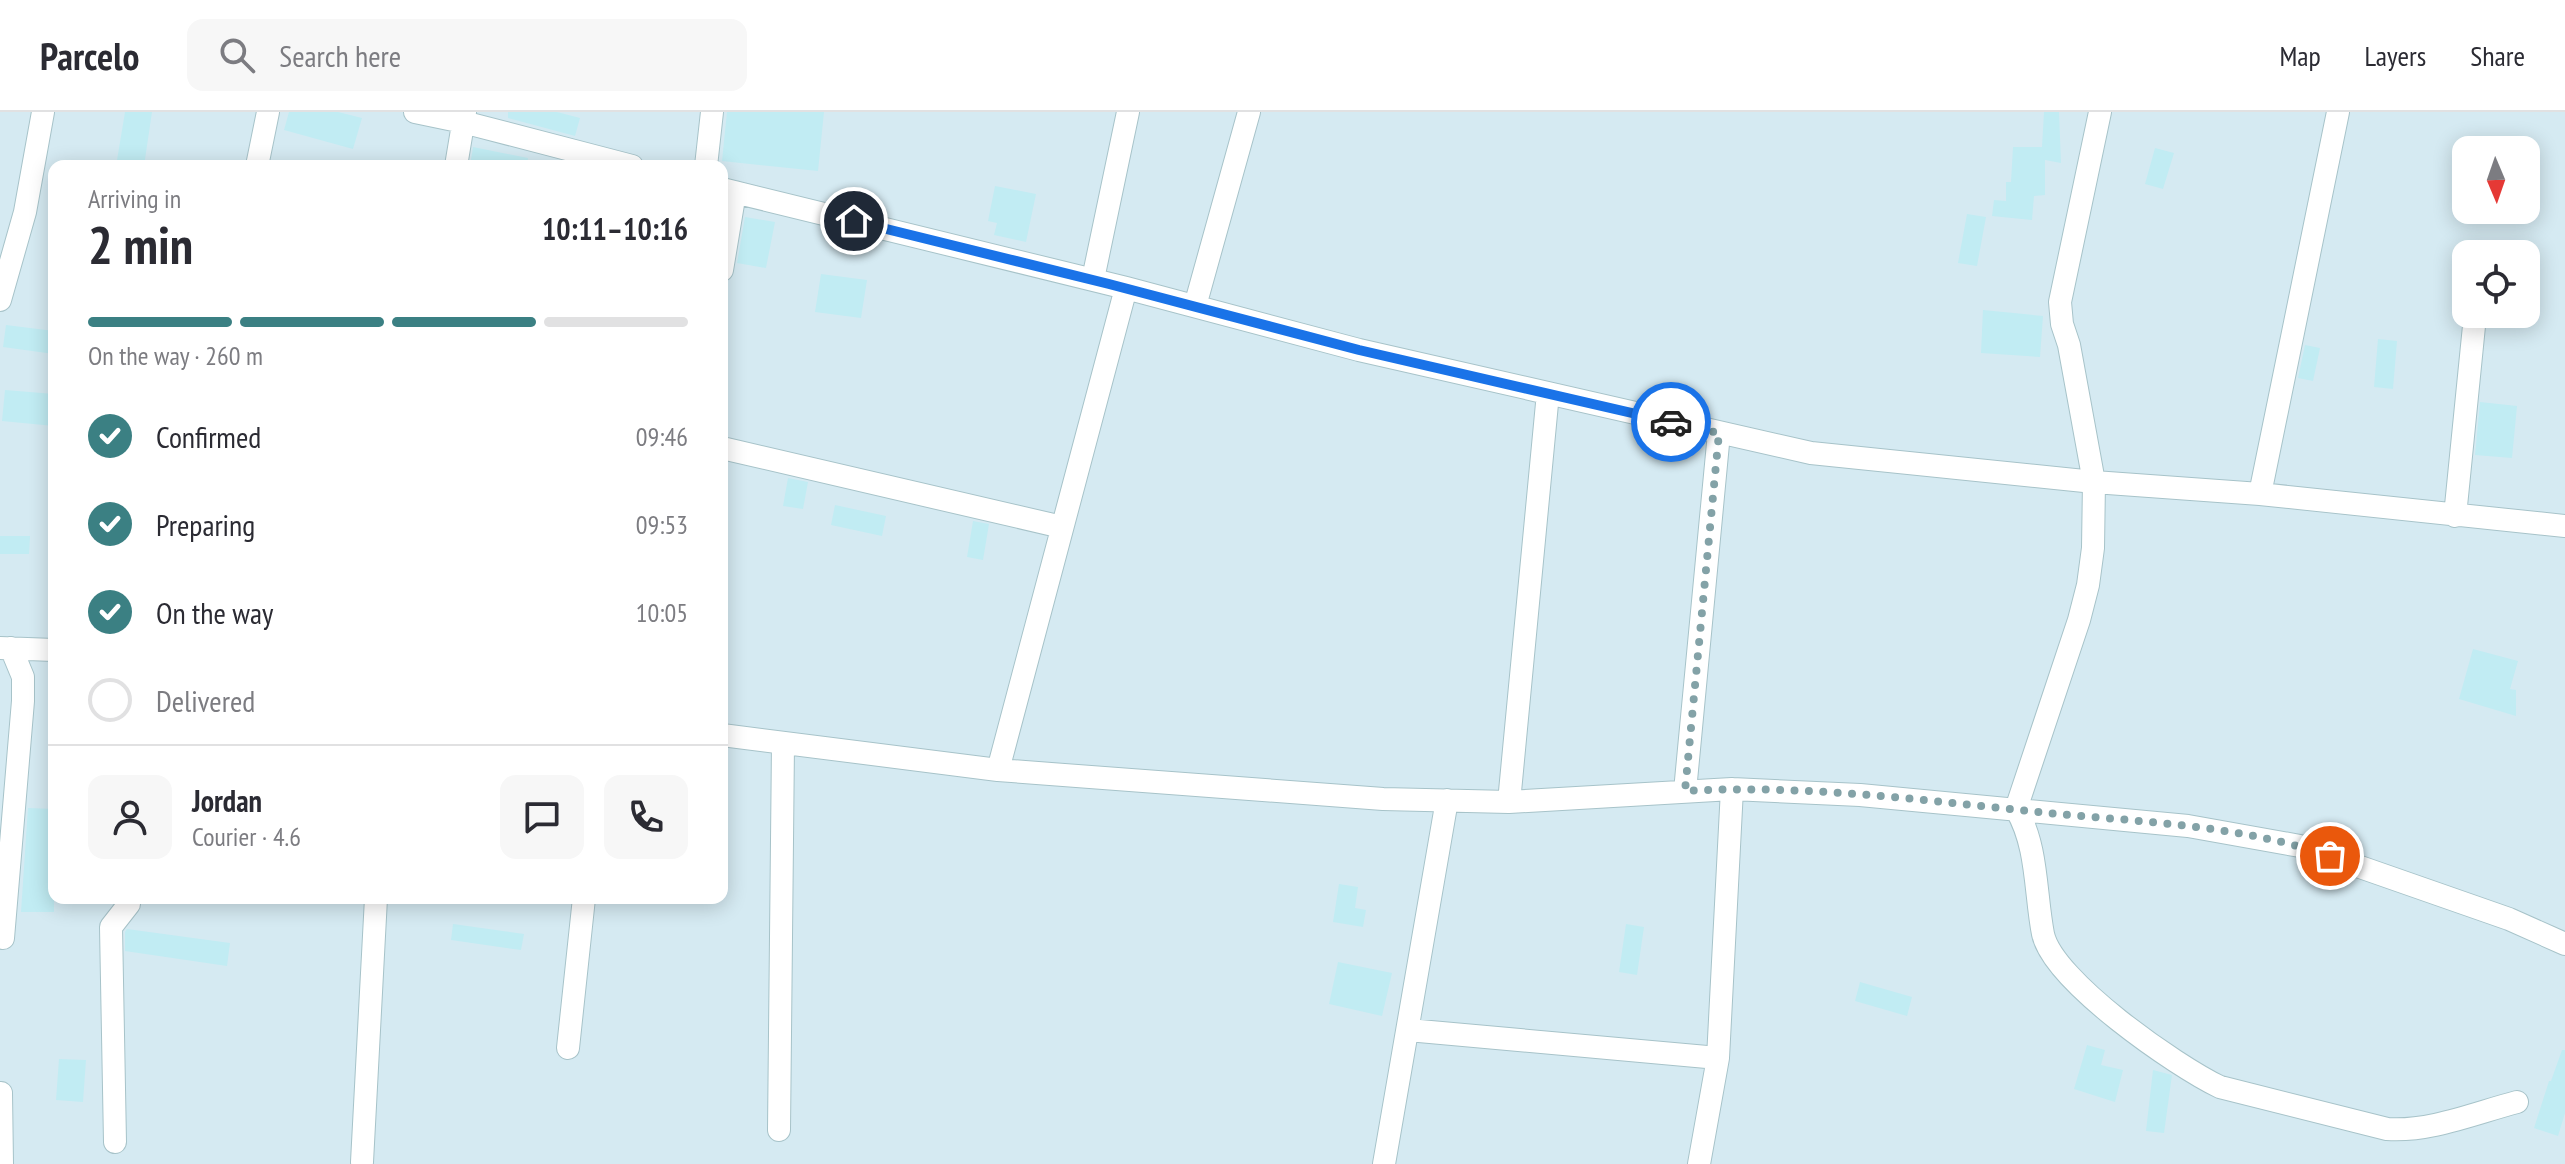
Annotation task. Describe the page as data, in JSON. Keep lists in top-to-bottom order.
{
  "north": "bottom",
  "page": {
    "header": "Parcelo",
    "search": "Search here",
    "nav": ["Map", "Layers", "Share"],
    "heading": ["2 min", "Arriving in", "10:11–10:16"],
    "panel": ["Jordan", "Courier · 4.6"],
    "bar": "On the way · 260 m",
    "list": [
      ["Confirmed", "09:46"],
      ["Preparing", "09:53"],
      ["On the way", "10:05"],
      "Delivered"
    ]
  }
}
